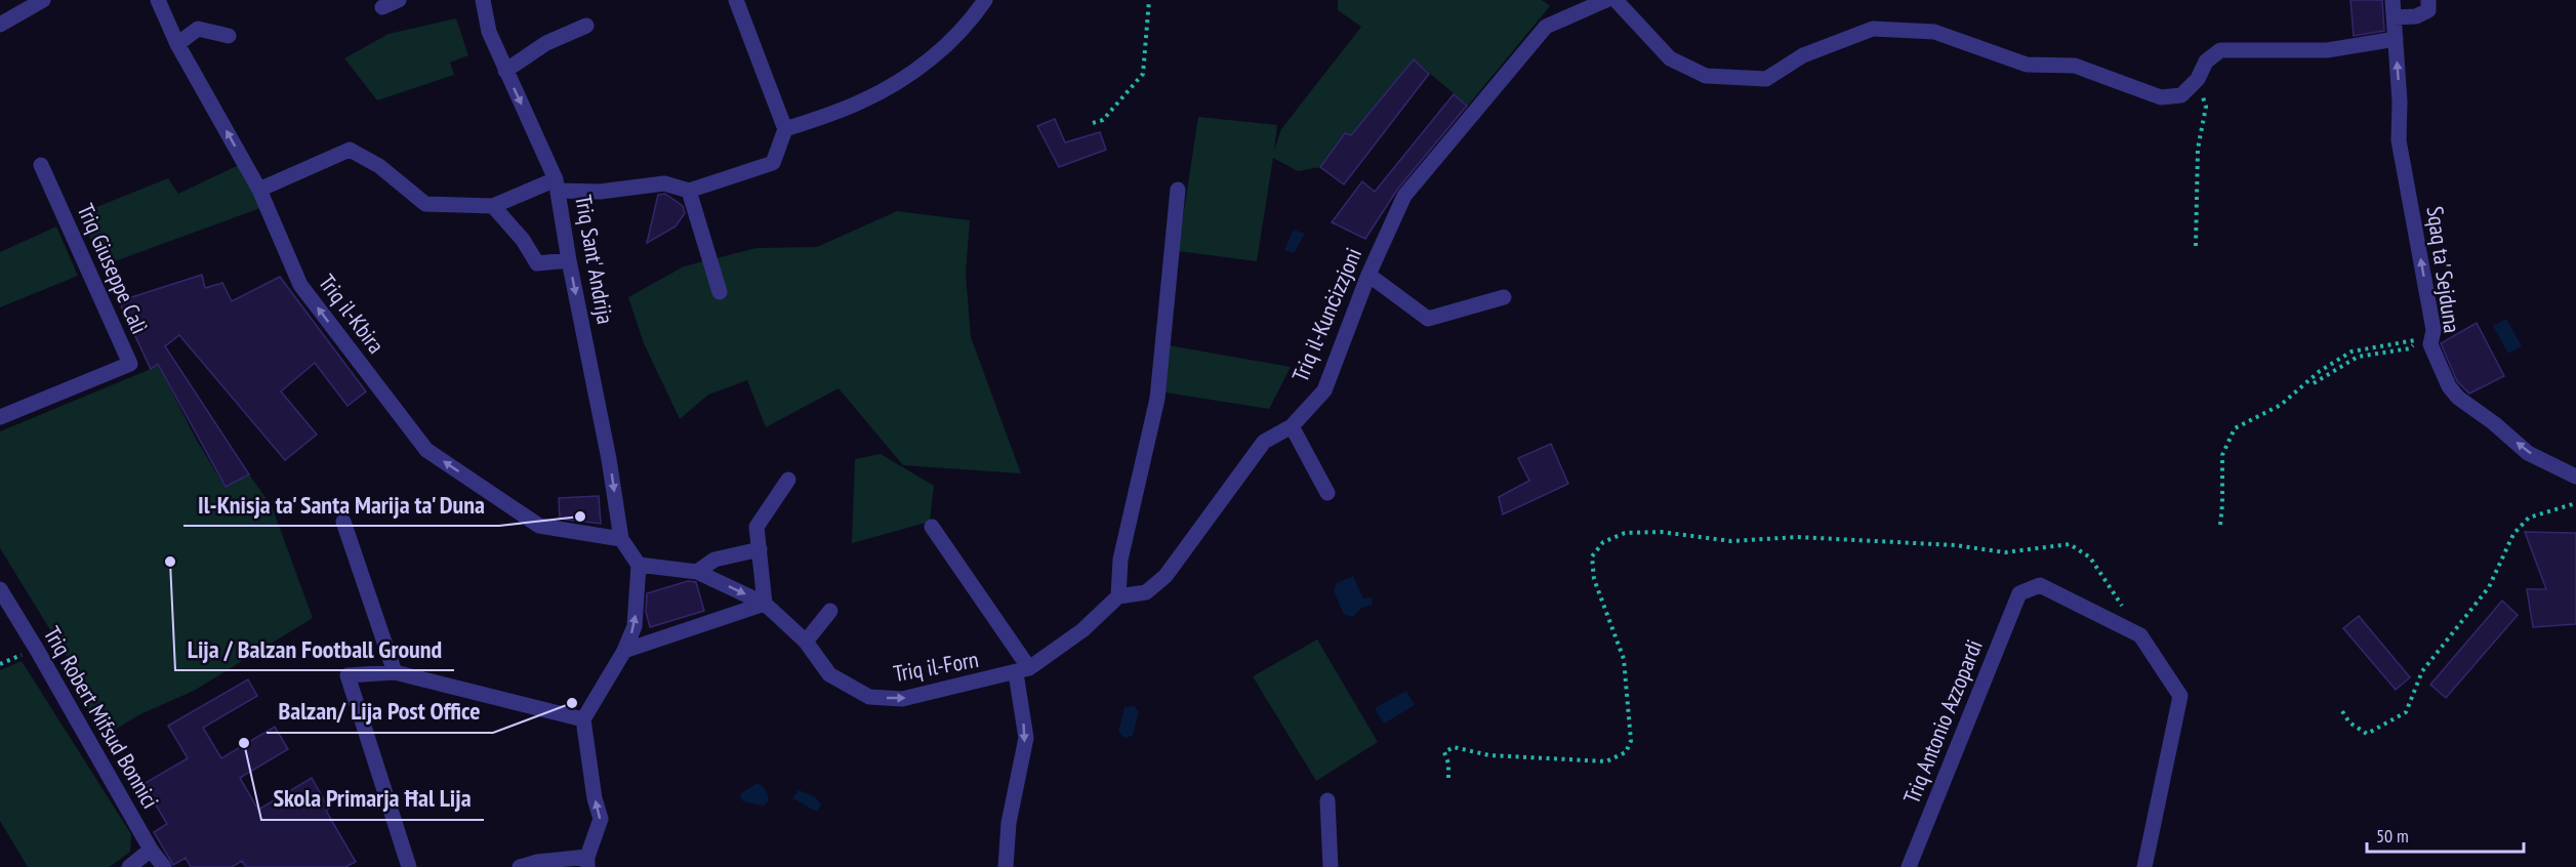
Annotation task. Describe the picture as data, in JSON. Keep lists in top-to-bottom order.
{
  "streets": {
    "street": [
      "Triq Sant' Andrija",
      "Triq Giuseppe Calì",
      "Sqaq ta' Sejduna",
      "Triq il-Kbira",
      "Triq il-Kunċizzjoni",
      "Triq il-Forn",
      "Triq Robert Mifsud Bonnici",
      "Triq Antonio Azzopardi"
    ]
  },
  "crossings": [
    ["Triq Sant' Andrija", "Triq il-Kbira"]
  ],
  "one_way": [
    "Triq Sant' Andrija",
    "Sqaq ta' Sejduna",
    "Triq il-Kbira",
    "Triq il-Forn"
  ],
  "places": [
    "Il-Knisja ta' Santa Marija ta' Duna",
    "Lija / Balzan Football Ground",
    "Balzan/ Lija Post Office",
    "Skola Primarja Ħal Lija"
  ],
  "scale_bar": "50 m"
}
